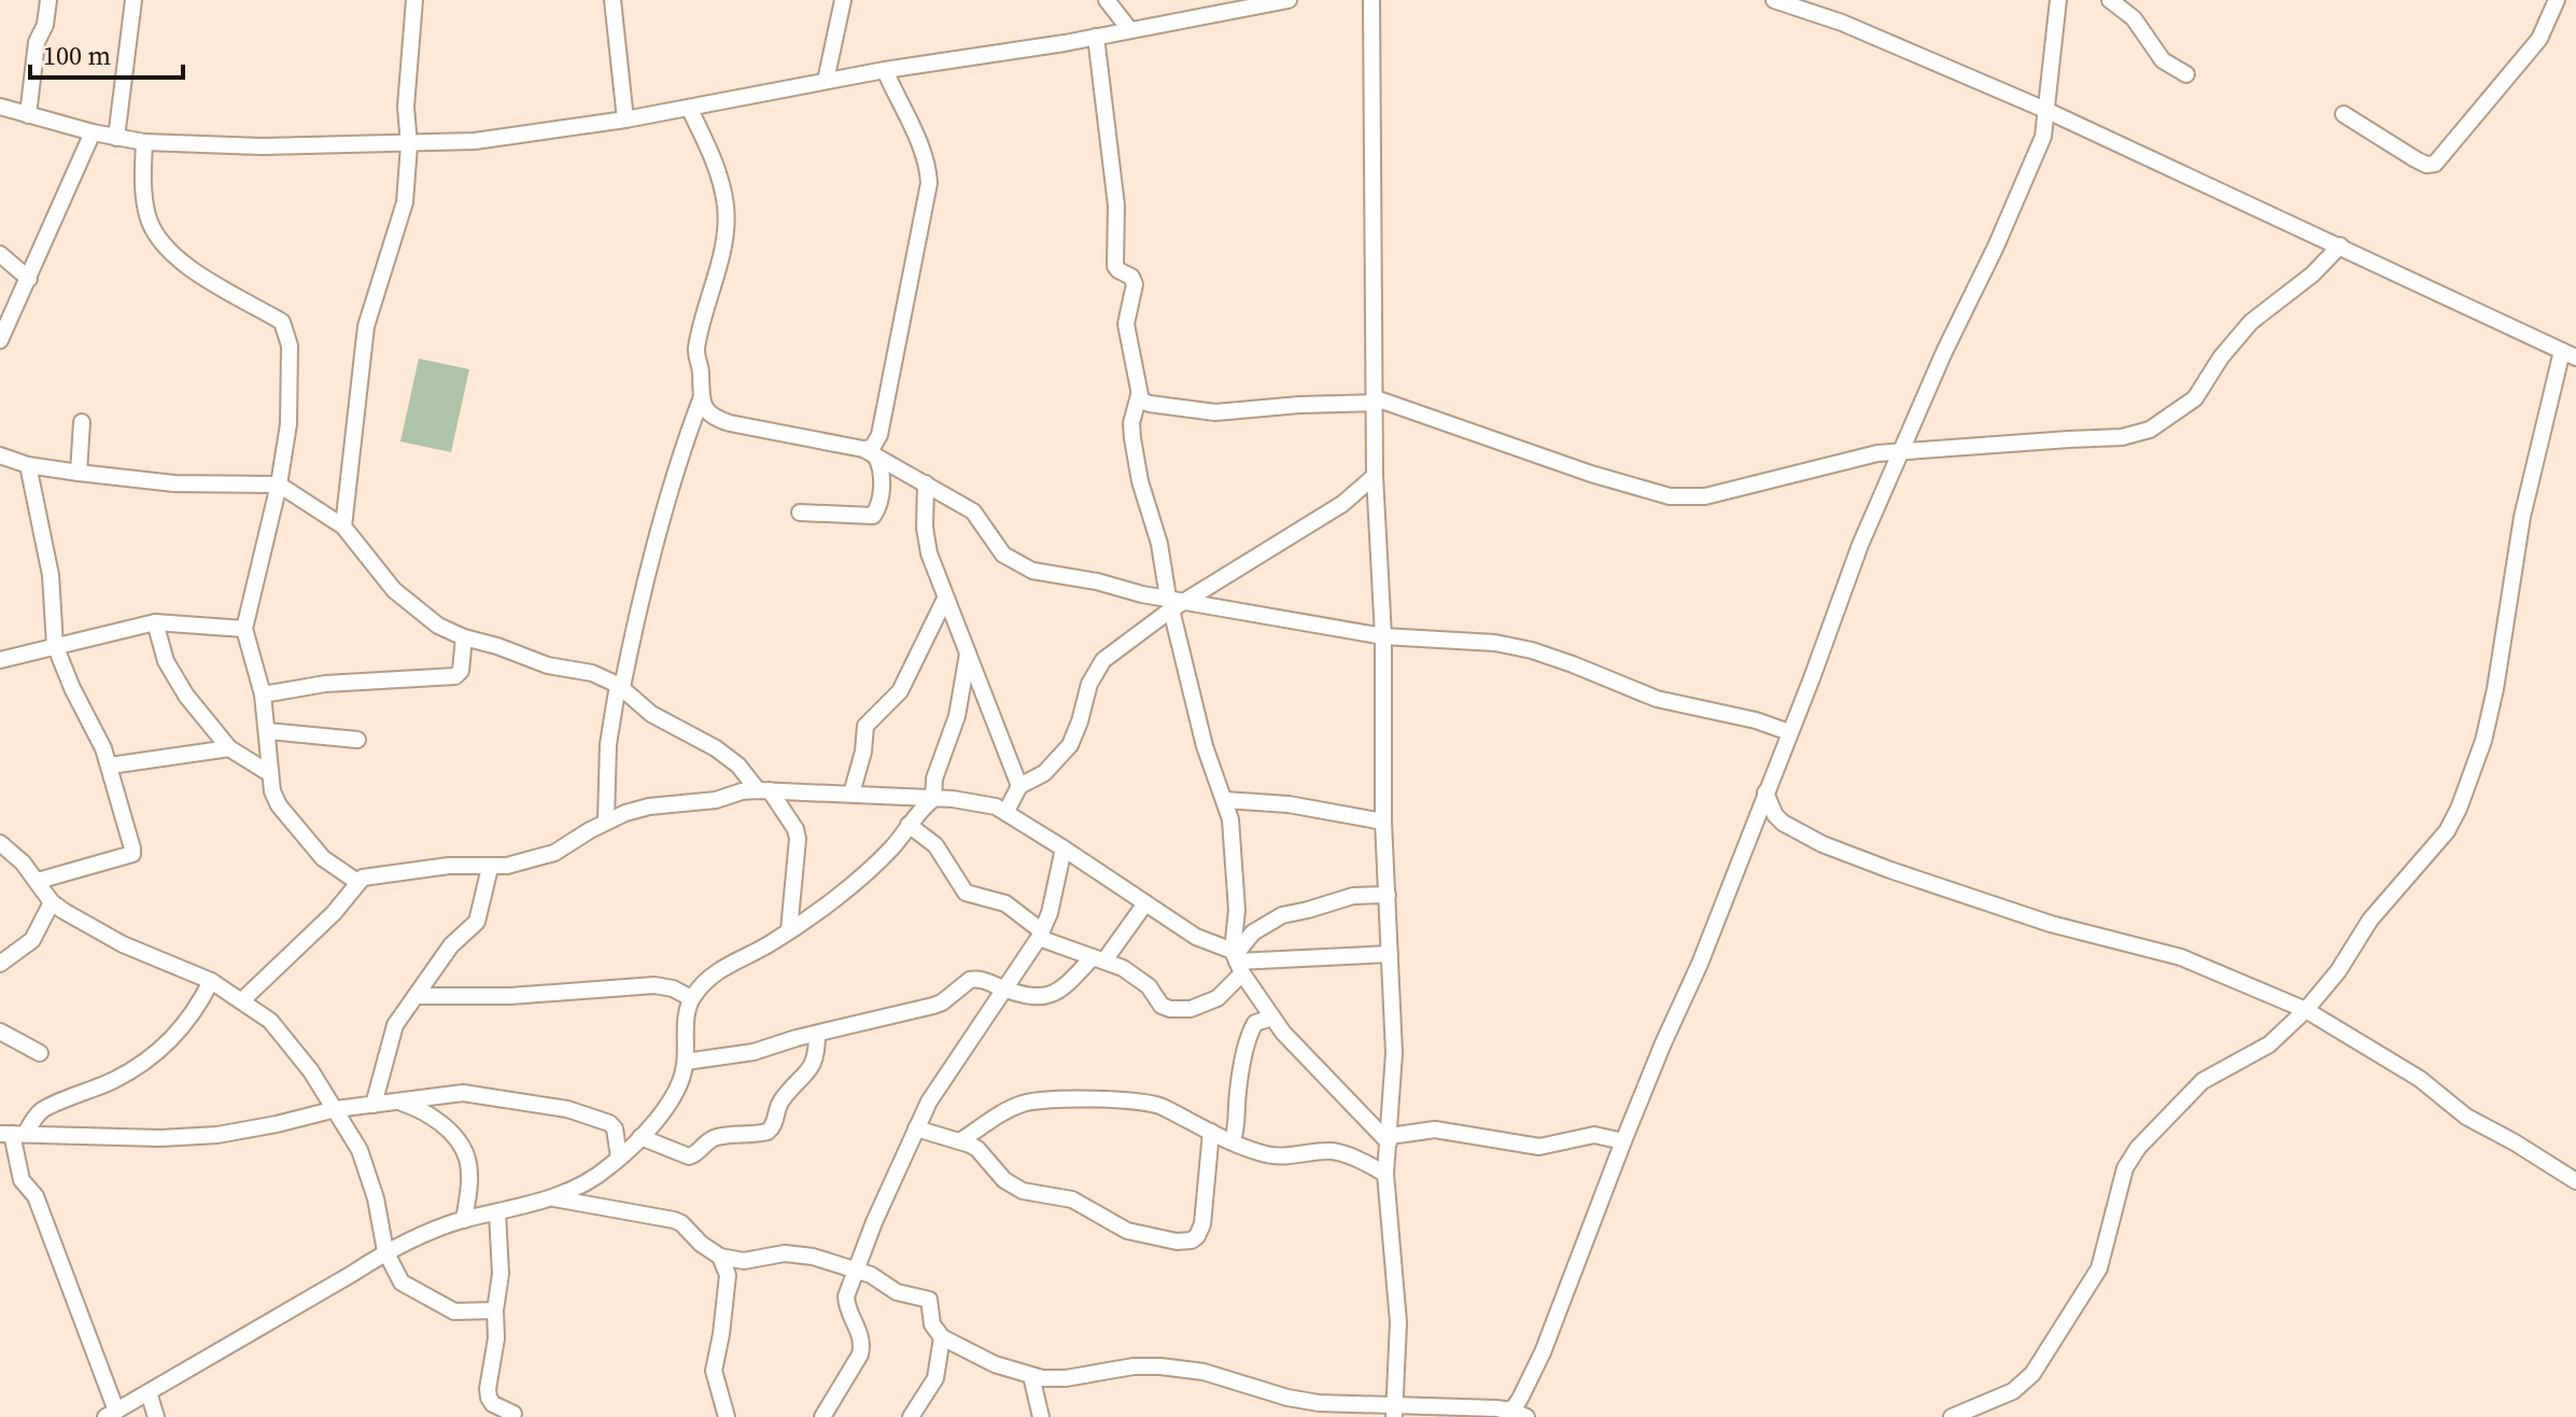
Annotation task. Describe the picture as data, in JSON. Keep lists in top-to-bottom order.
{
  "scale_bar": "100 m"
}
